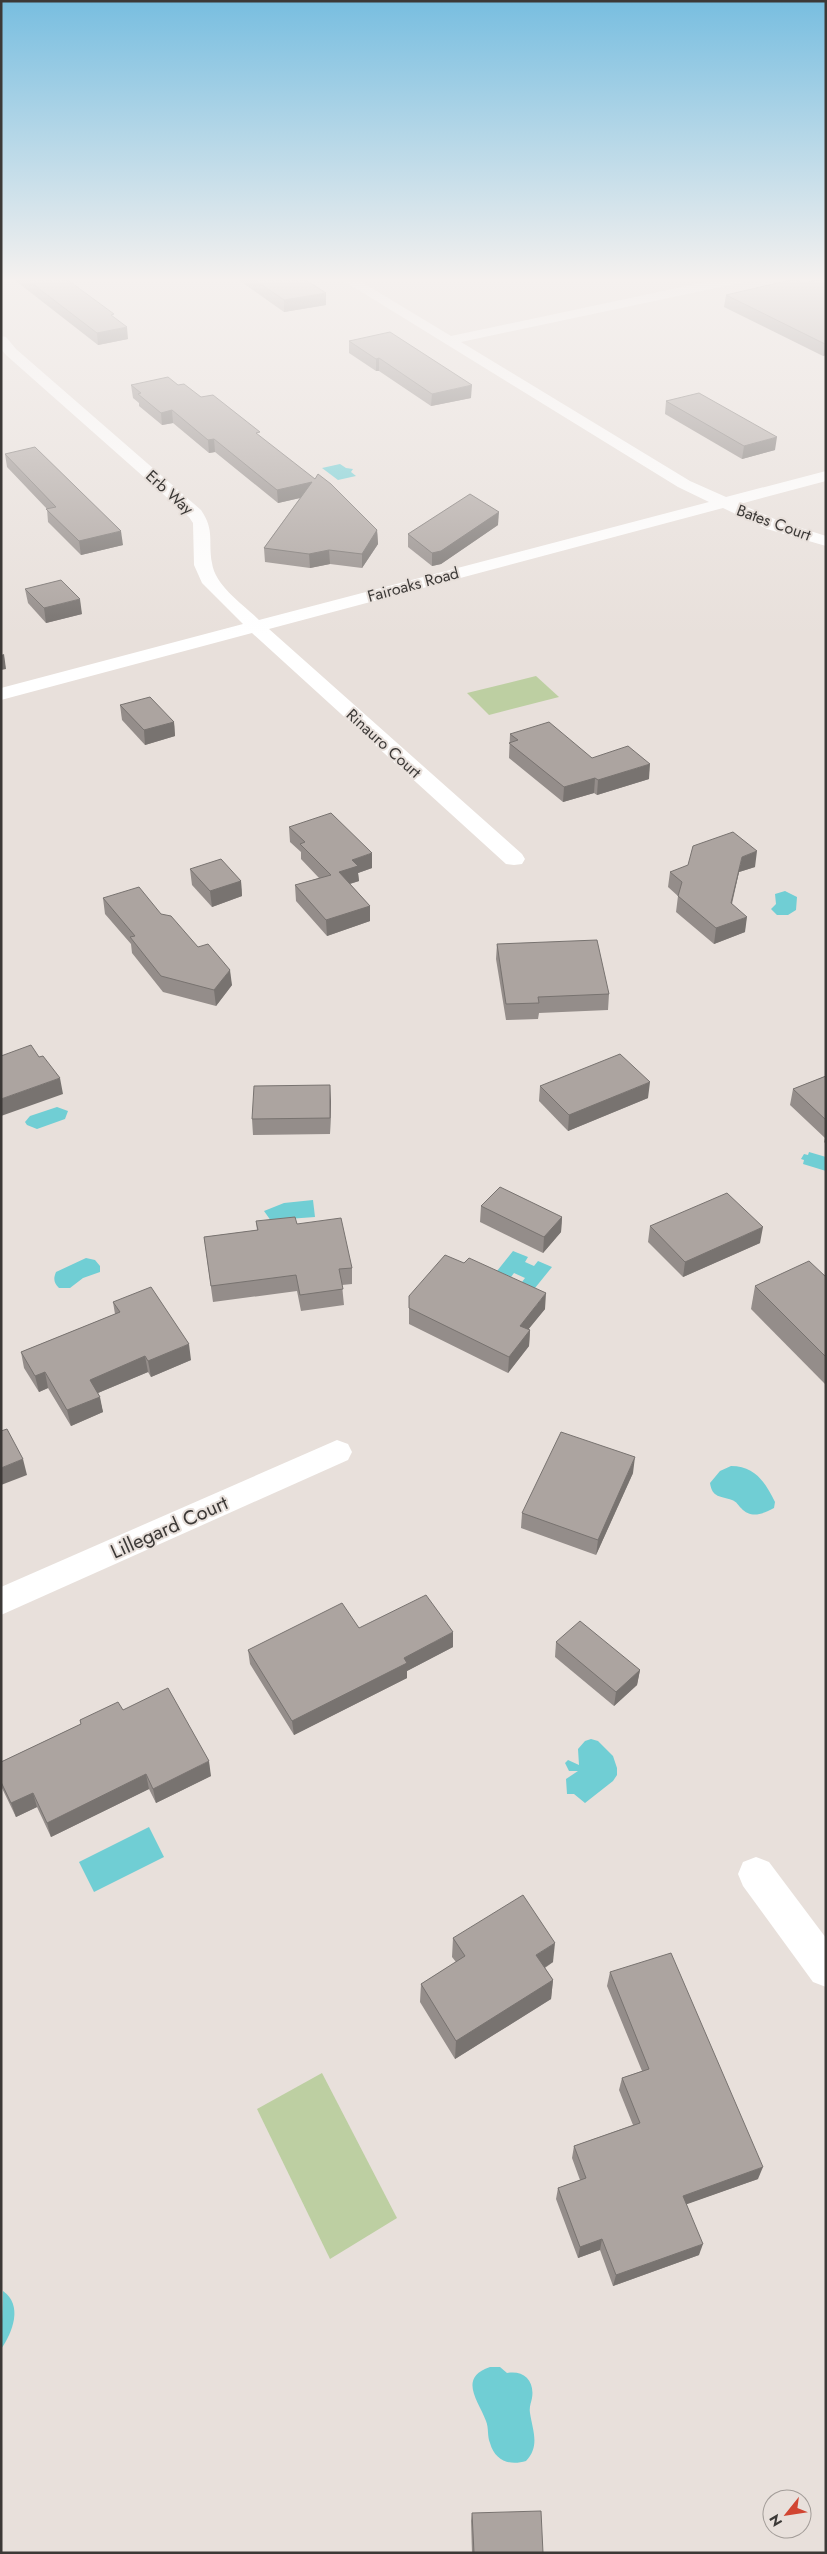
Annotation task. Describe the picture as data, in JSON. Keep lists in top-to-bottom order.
{
  "streets": {
    "street": [
      "Erb Way",
      "Bates Court",
      "Fairoaks Road",
      "Rinauro Court",
      "Lillegard Court"
    ]
  },
  "crossings": [
    ["Erb Way", "Fairoaks Road"],
    ["Erb Way", "Rinauro Court"],
    ["Bates Court", "Fairoaks Road"],
    ["Fairoaks Road", "Rinauro Court"]
  ],
  "north": "bottom left"
}
